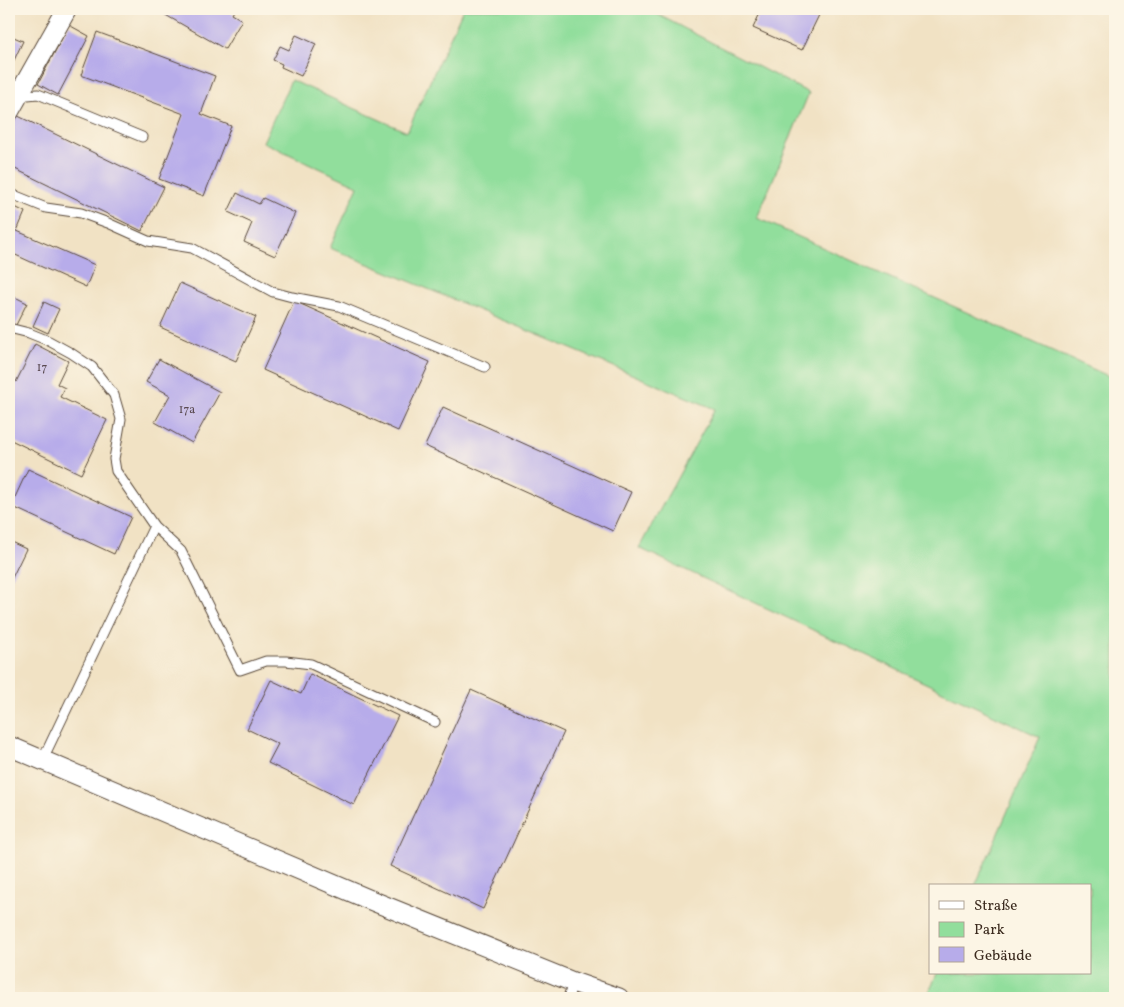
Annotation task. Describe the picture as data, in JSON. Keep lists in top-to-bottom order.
{
  "house_numbers": ["17", "17a"],
  "legend": ["Straße", "Park", "Gebäude"]
}
